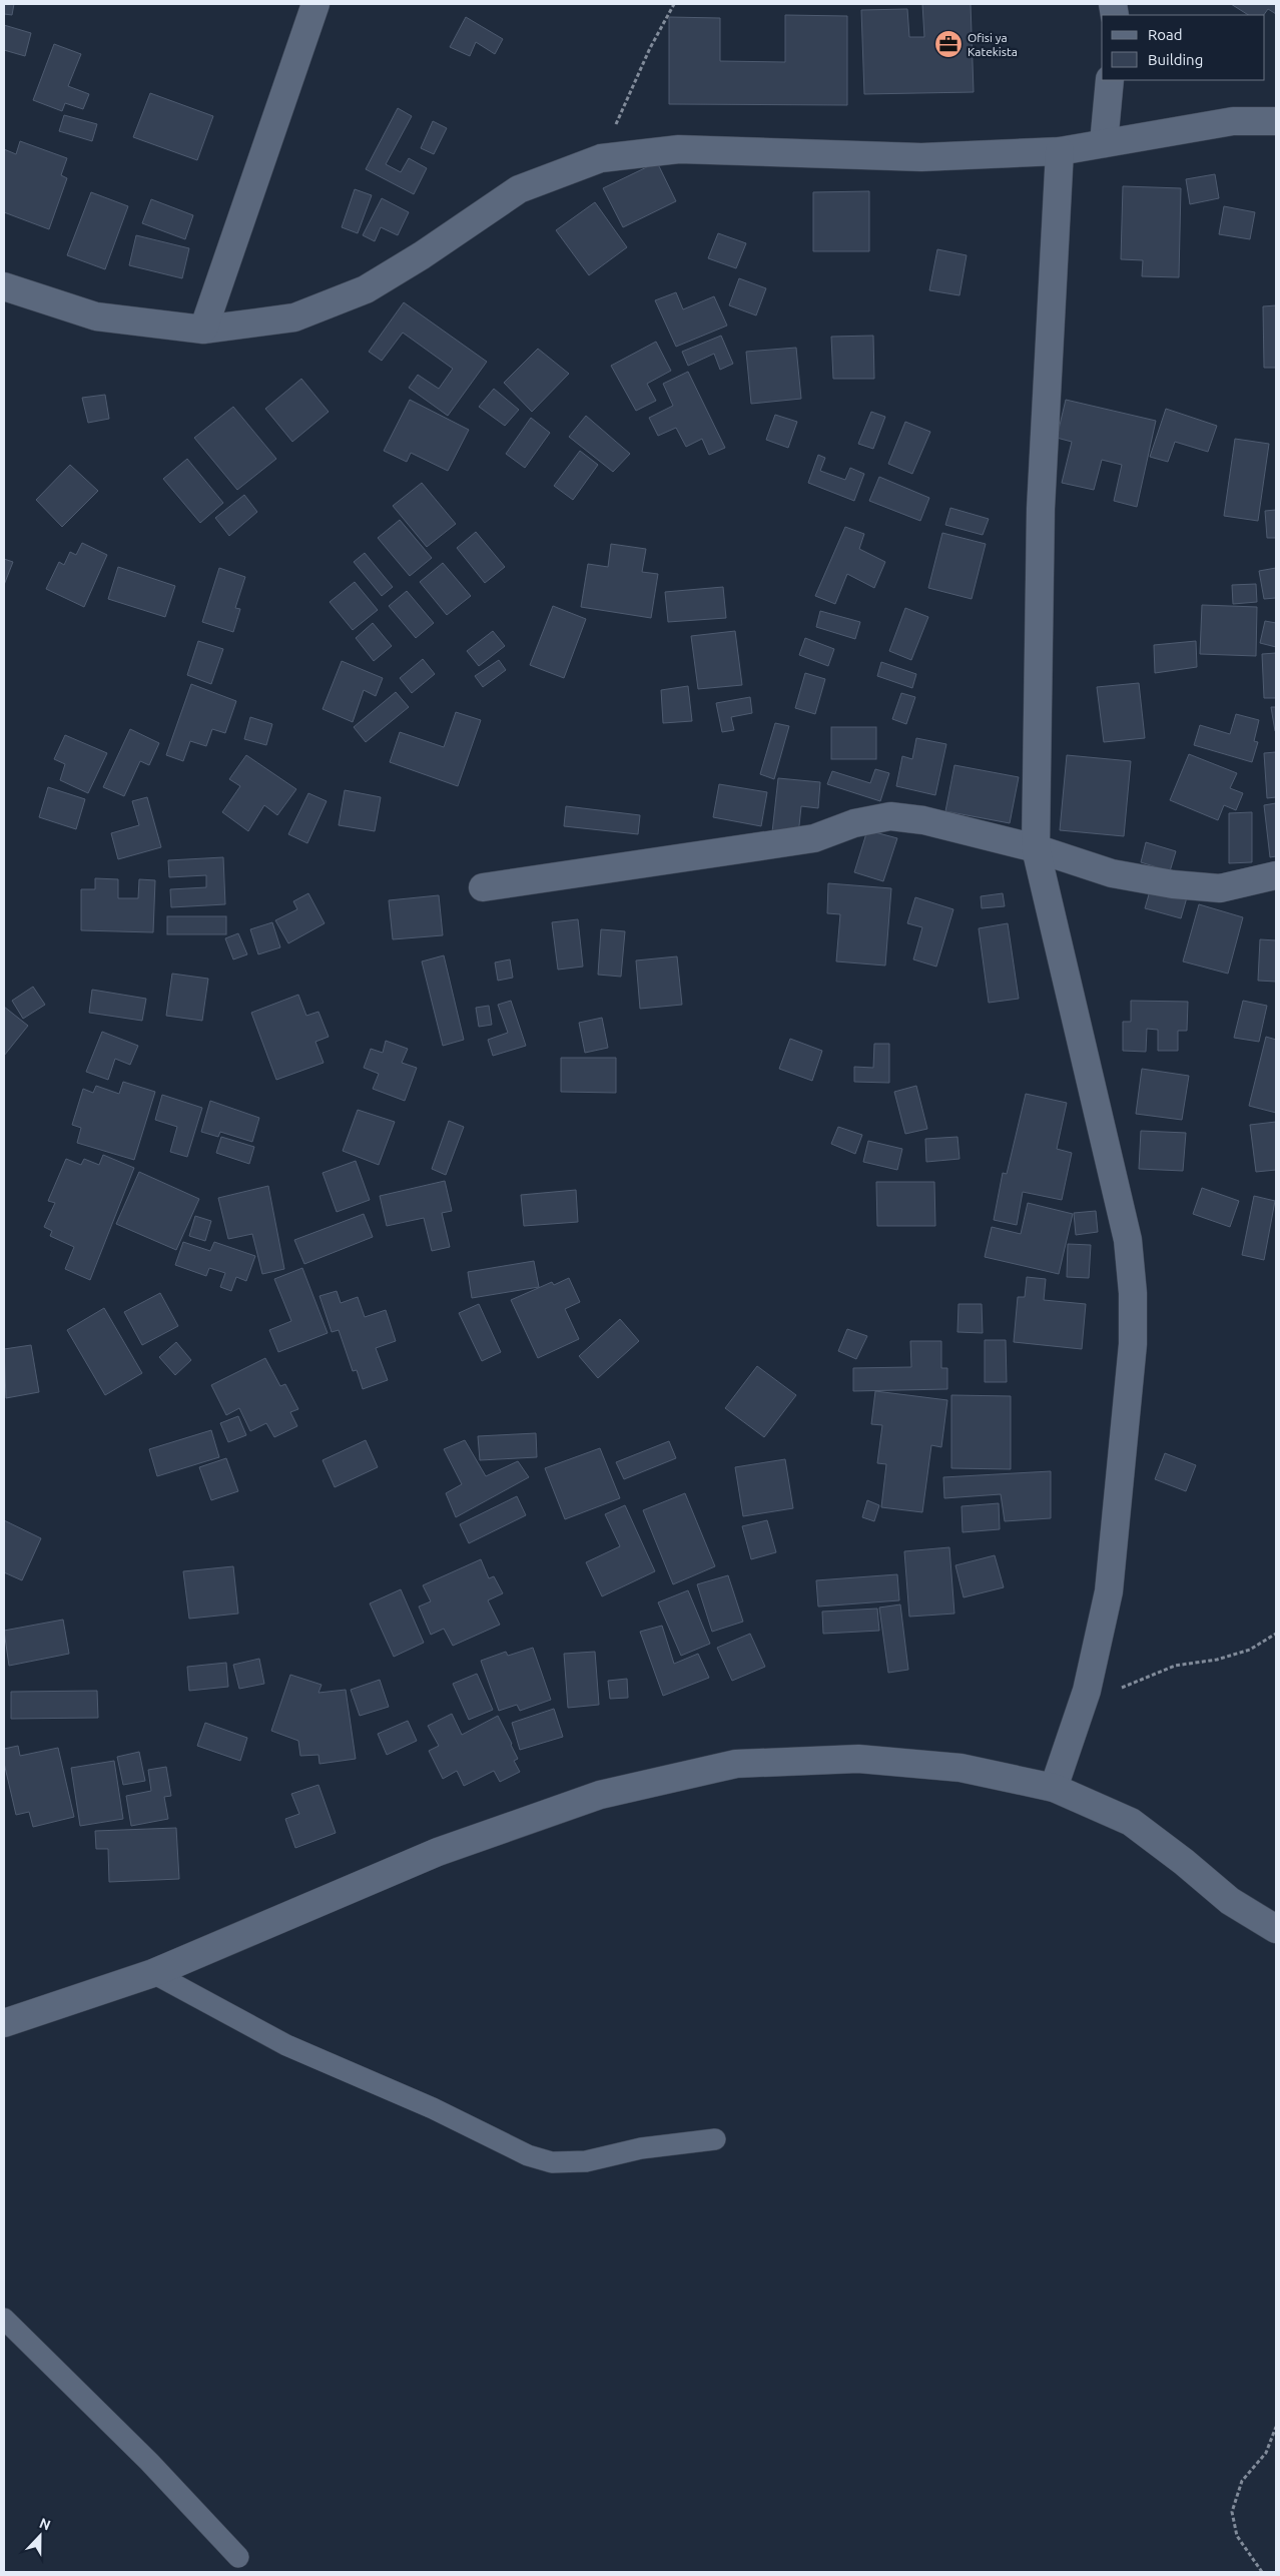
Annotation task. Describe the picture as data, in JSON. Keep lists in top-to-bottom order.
{
  "places": {
    "office": ["Ofisi ya Katekista"]
  },
  "legend": ["Road", "Building"],
  "north": "top"
}
